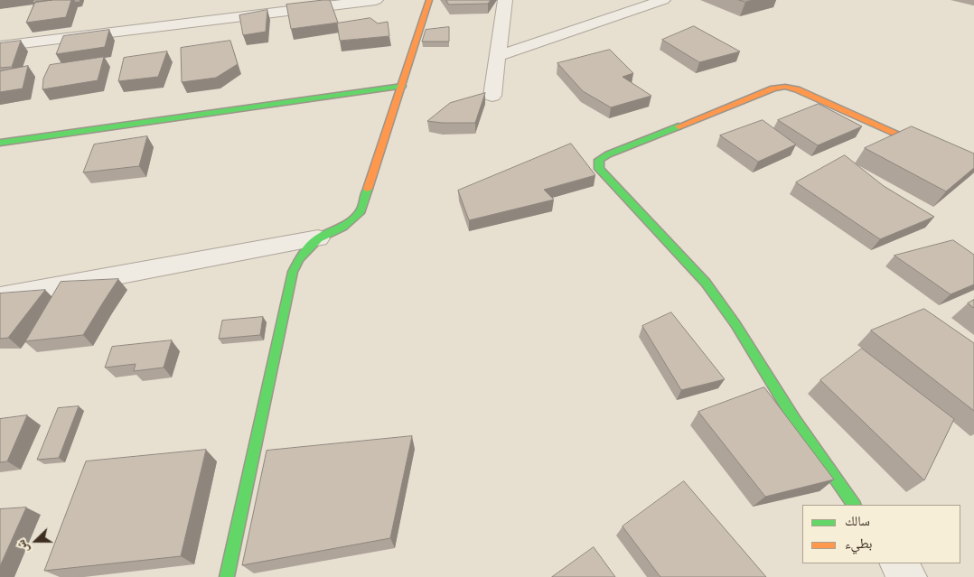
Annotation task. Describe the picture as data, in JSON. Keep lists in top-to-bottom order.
{
  "legend": ["سالك", "بطيء"],
  "north": "left"
}
